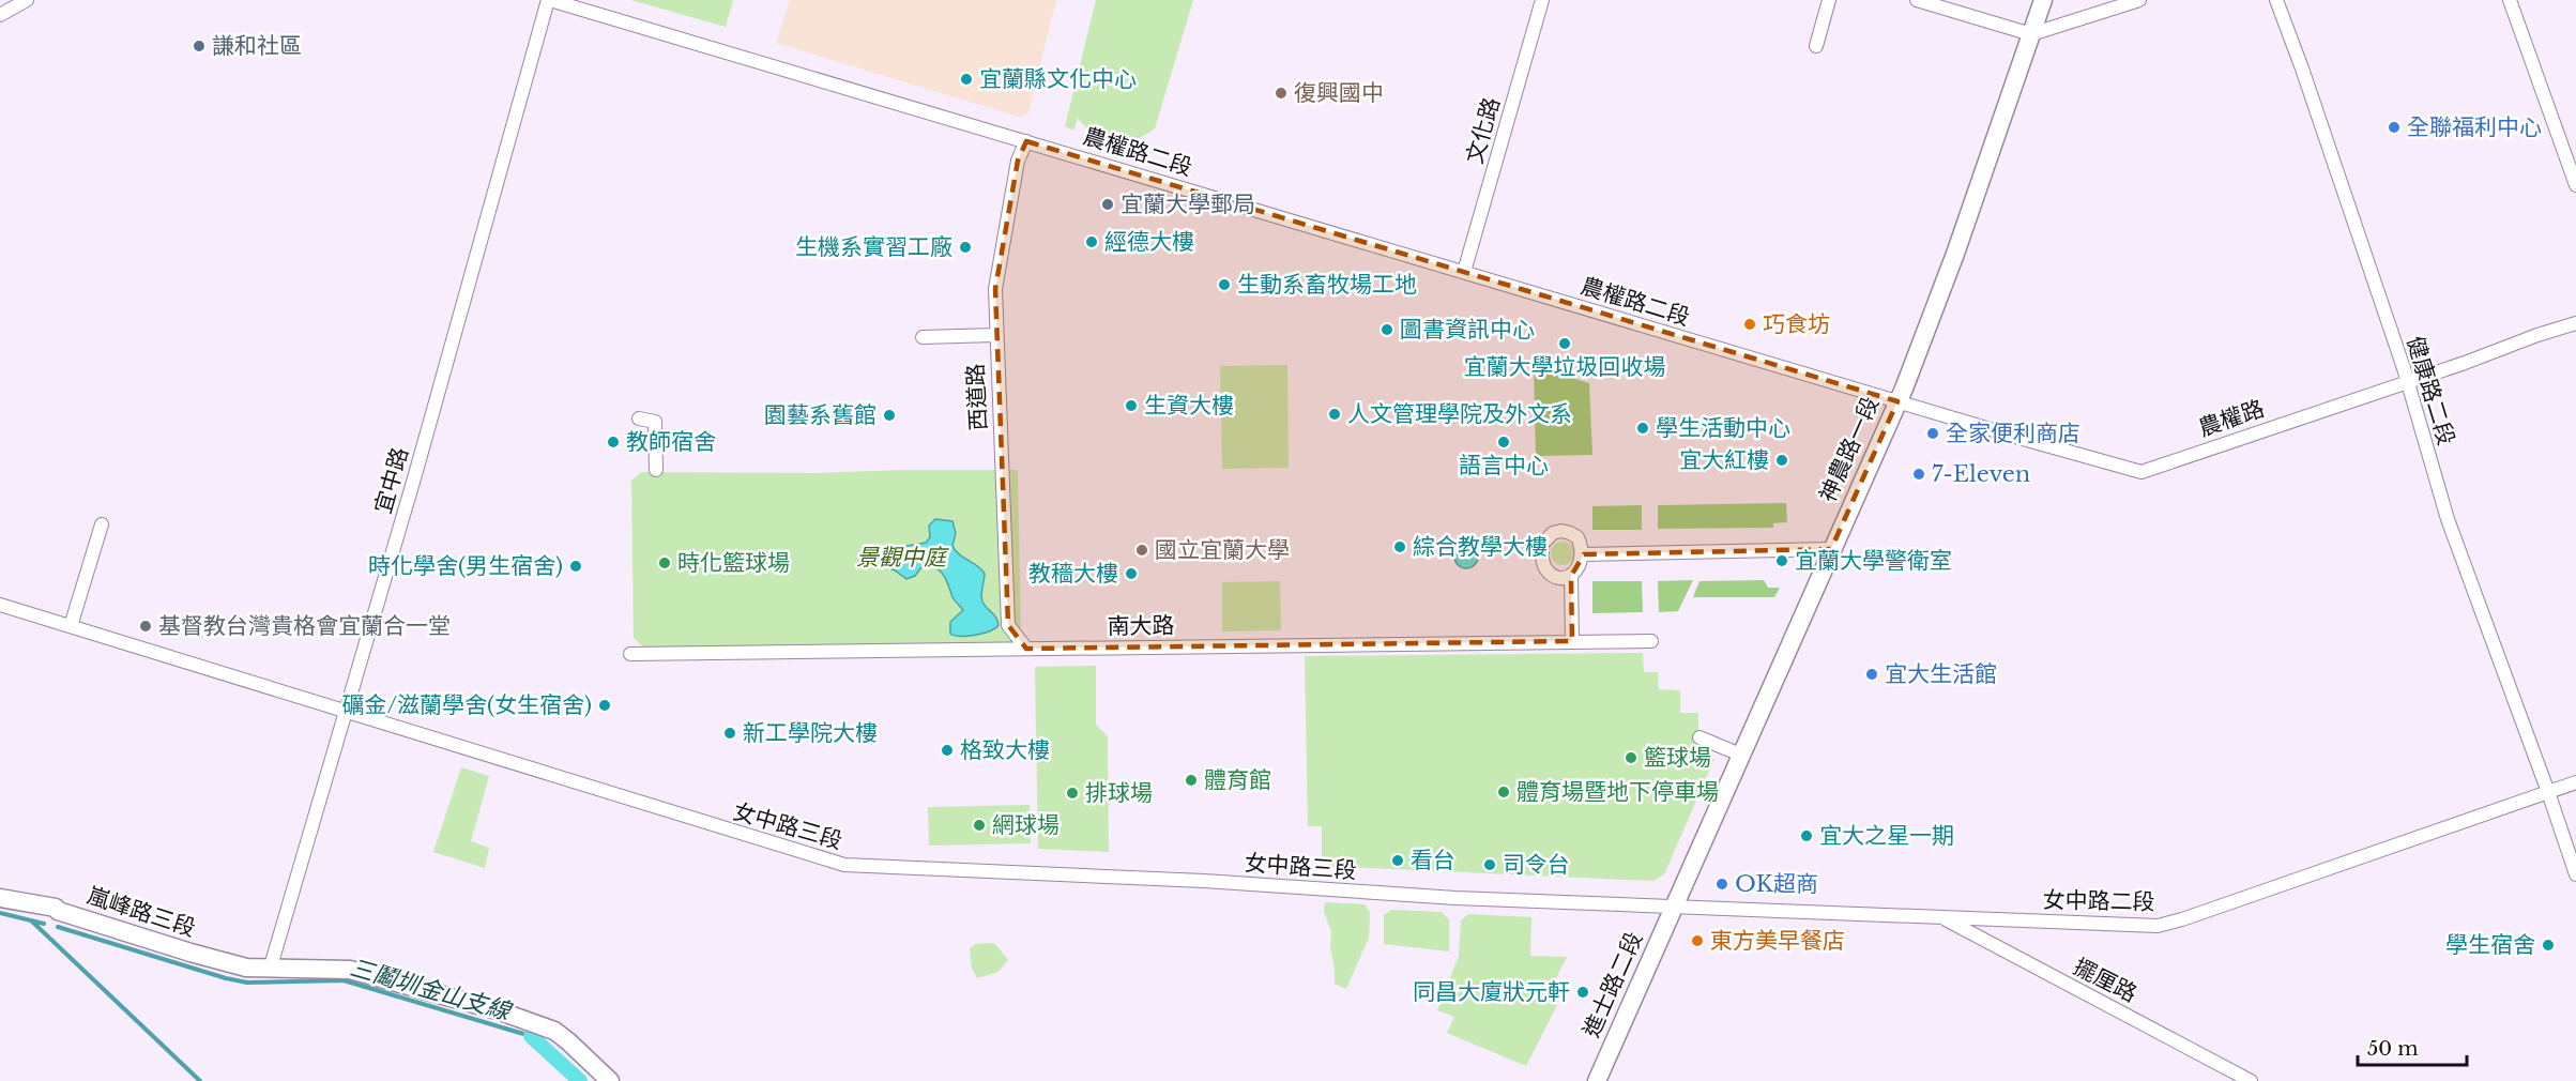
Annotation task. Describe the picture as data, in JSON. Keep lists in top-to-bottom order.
{
  "streets": {
    "street": [
      "文化路",
      "農權路二段",
      "健康路二段",
      "西道路",
      "農權路",
      "神農路一段",
      "宜中路",
      "南大路",
      "女中路三段",
      "女中路二段",
      "嵐峰路三段",
      "擺厘路",
      "進士路二段"
    ]
  },
  "crossings": [
    ["文化路", "農權路二段"],
    ["農權路二段", "西道路"],
    ["農權路二段", "農權路"],
    ["農權路二段", "神農路一段"],
    ["農權路二段", "宜中路"],
    ["健康路二段", "農權路"],
    ["健康路二段", "女中路二段"],
    ["西道路", "南大路"],
    ["農權路", "神農路一段"],
    ["神農路一段", "女中路三段"],
    ["神農路一段", "女中路二段"],
    ["神農路一段", "進士路二段"],
    ["宜中路", "女中路三段"],
    ["宜中路", "嵐峰路三段"],
    ["女中路三段", "女中路二段"],
    ["女中路三段", "進士路二段"],
    ["女中路二段", "擺厘路"],
    ["女中路二段", "進士路二段"]
  ],
  "water": ["三鬮圳金山支線"],
  "parks": ["景觀中庭"],
  "places": [
    "謙和社區",
    "宜蘭縣文化中心",
    "復興國中",
    "全聯福利中心",
    "宜蘭大學郵局",
    "經德大樓",
    "生機系實習工廠",
    "生動系畜牧場工地",
    "巧食坊",
    "圖書資訊中心",
    "宜蘭大學垃圾回收場",
    "生資大樓",
    "人文管理學院及外文系",
    "園藝系舊館",
    "學生活動中心",
    "全家便利商店",
    "教師宿舍",
    "語言中心",
    "宜大紅樓",
    "7-Eleven",
    "綜合教學大樓",
    "國立宜蘭大學",
    "宜蘭大學警衛室",
    "時化籃球場",
    "時化學舍(男生宿舍)",
    "教穡大樓",
    "基督教台灣貴格會宜蘭合一堂",
    "宜大生活館",
    "礪金/滋蘭學舍(女生宿舍)",
    "新工學院大樓",
    "格致大樓",
    "籃球場",
    "體育館",
    "體育場暨地下停車場",
    "排球場",
    "網球場",
    "宜大之星一期",
    "看台",
    "司令台",
    "OK超商",
    "東方美早餐店",
    "學生宿舍",
    "同昌大廈狀元軒"
  ],
  "scale_bar": "50 m"
}
